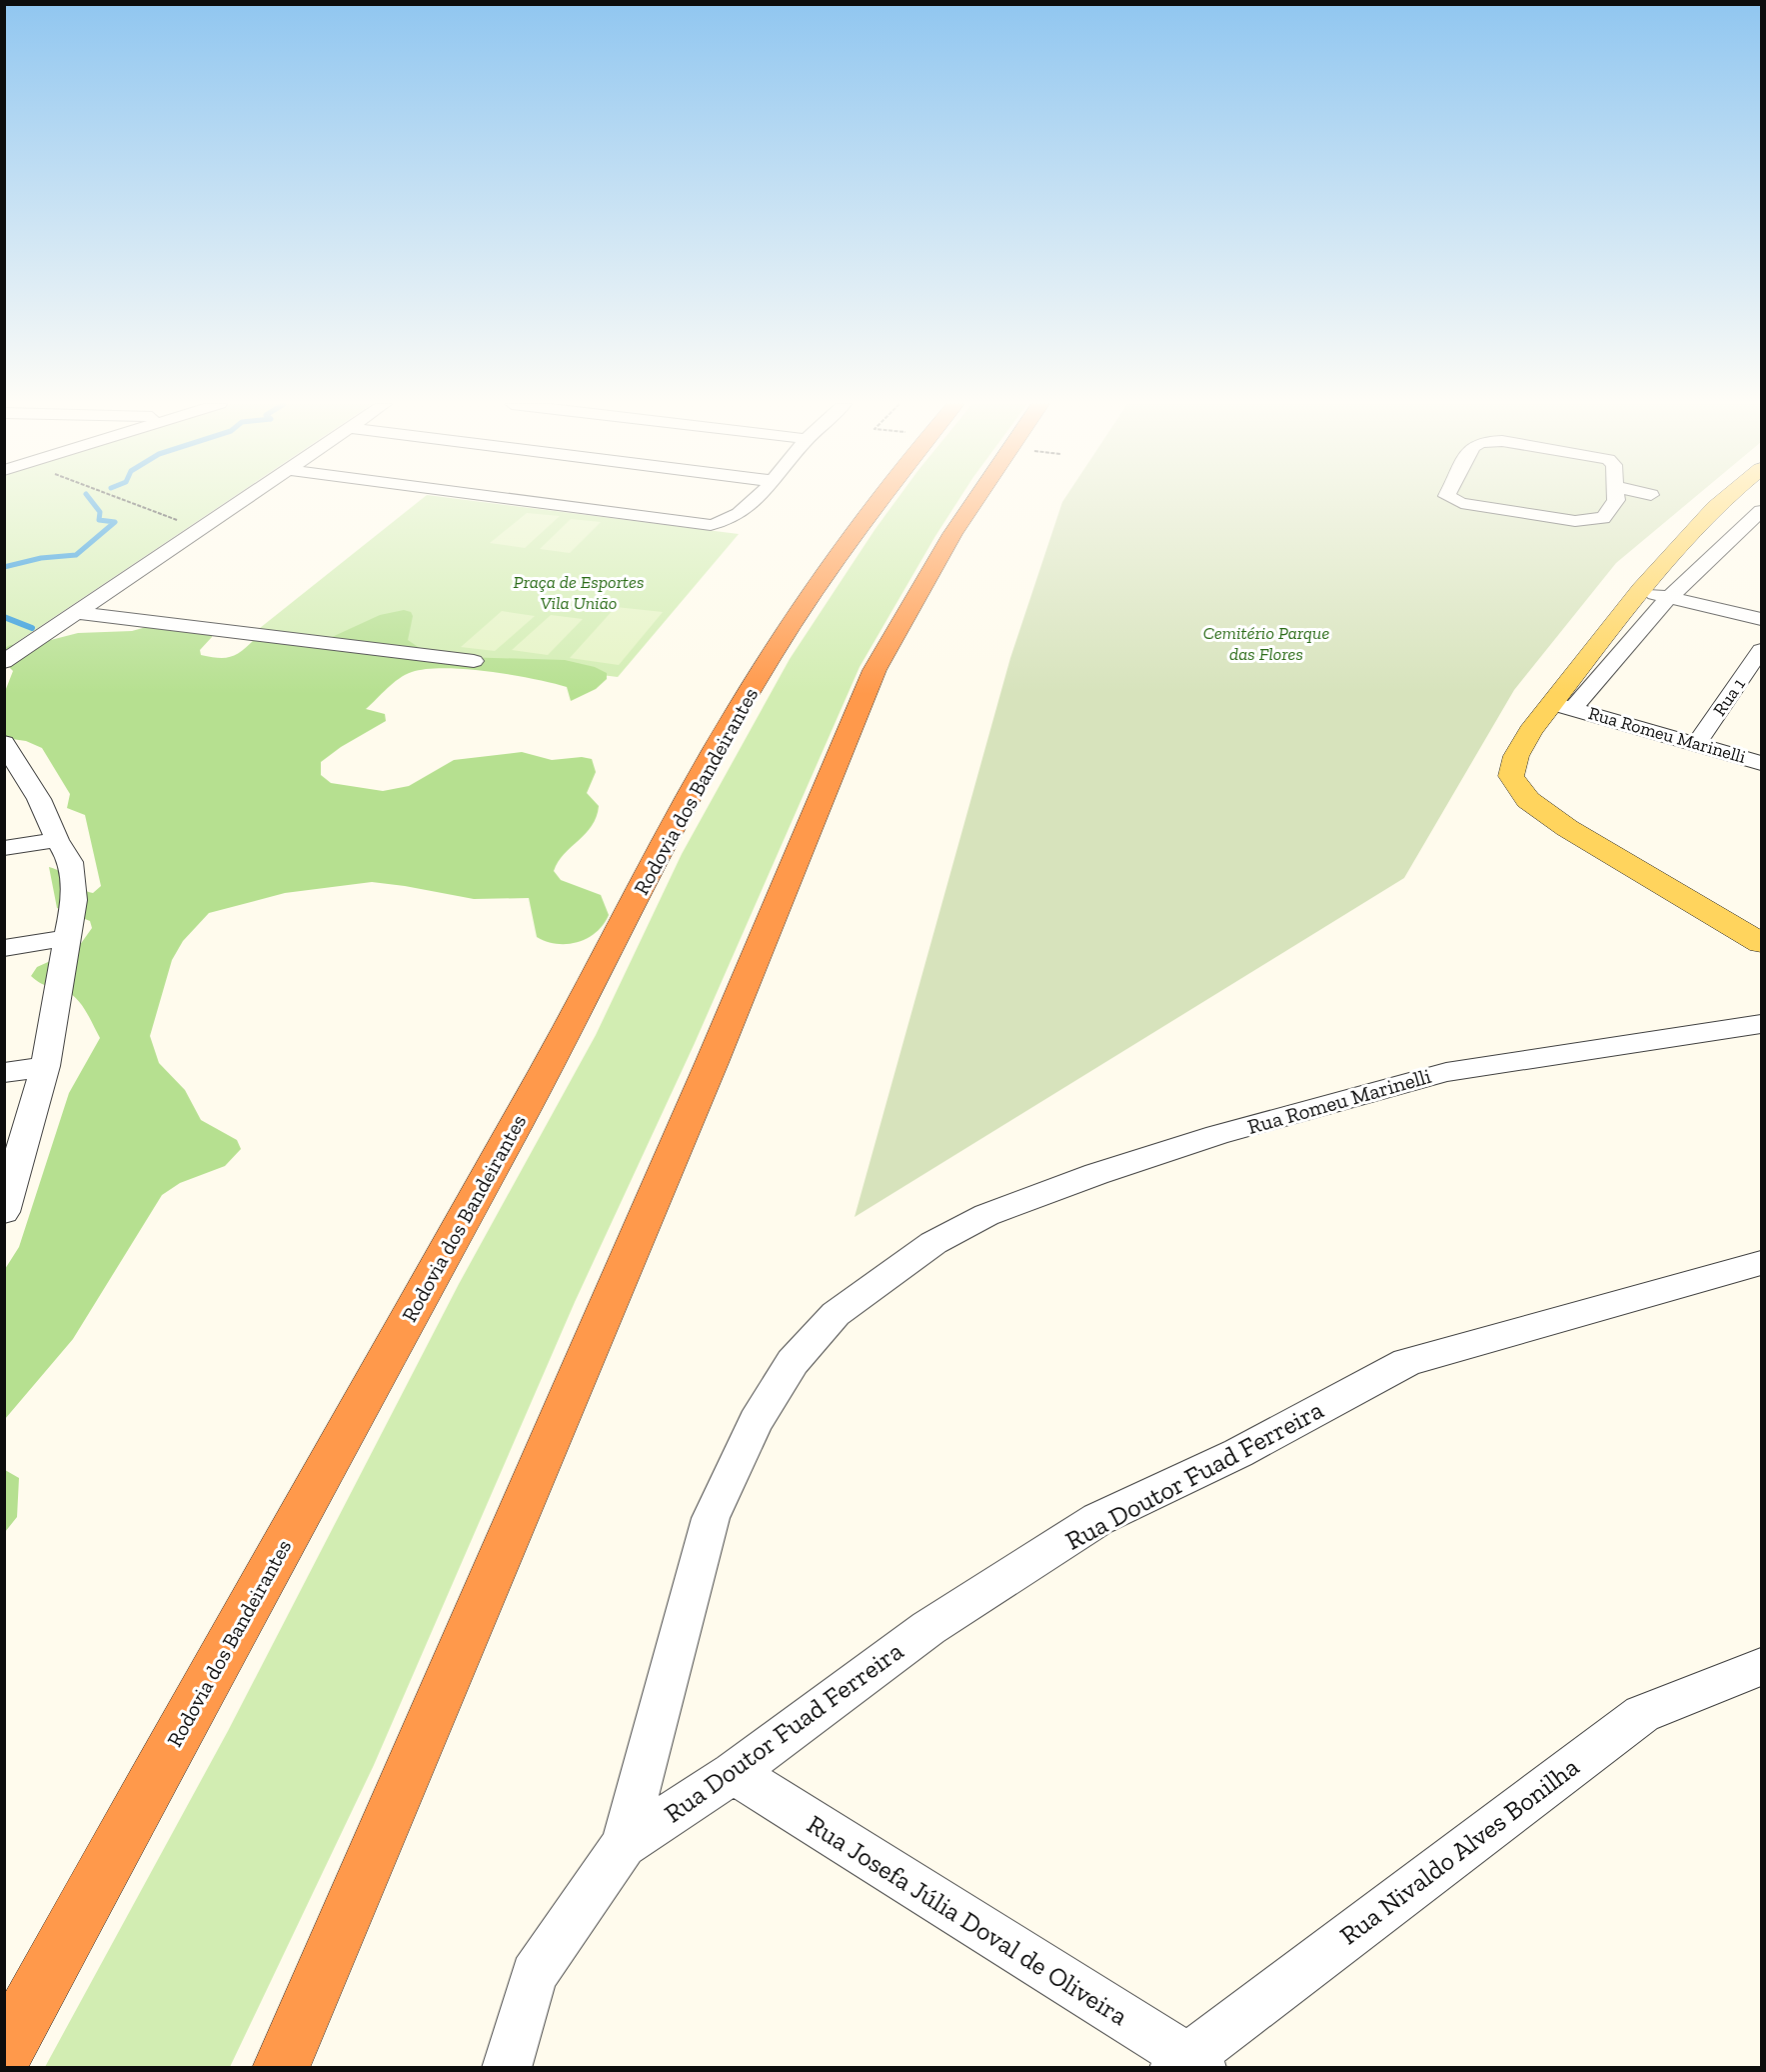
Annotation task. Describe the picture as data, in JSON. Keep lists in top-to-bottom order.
{
  "streets": {
    "highway": ["Rodovia dos Bandeirantes"],
    "street": [
      "Rua 1",
      "Rua Romeu Marinelli",
      "Rua Doutor Fuad Ferreira",
      "Rua Nivaldo Alves Bonilha",
      "Rua Josefa Júlia Doval de Oliveira"
    ]
  },
  "crossings": [
    ["Rua 1", "Rua Romeu Marinelli"],
    ["Rua Romeu Marinelli", "Rua Doutor Fuad Ferreira"],
    ["Rua Doutor Fuad Ferreira", "Rua Josefa Júlia Doval de Oliveira"],
    ["Rua Nivaldo Alves Bonilha", "Rua Josefa Júlia Doval de Oliveira"]
  ],
  "parks": ["Praça de Esportes Vila União", "Cemitério Parque das Flores"]
}
